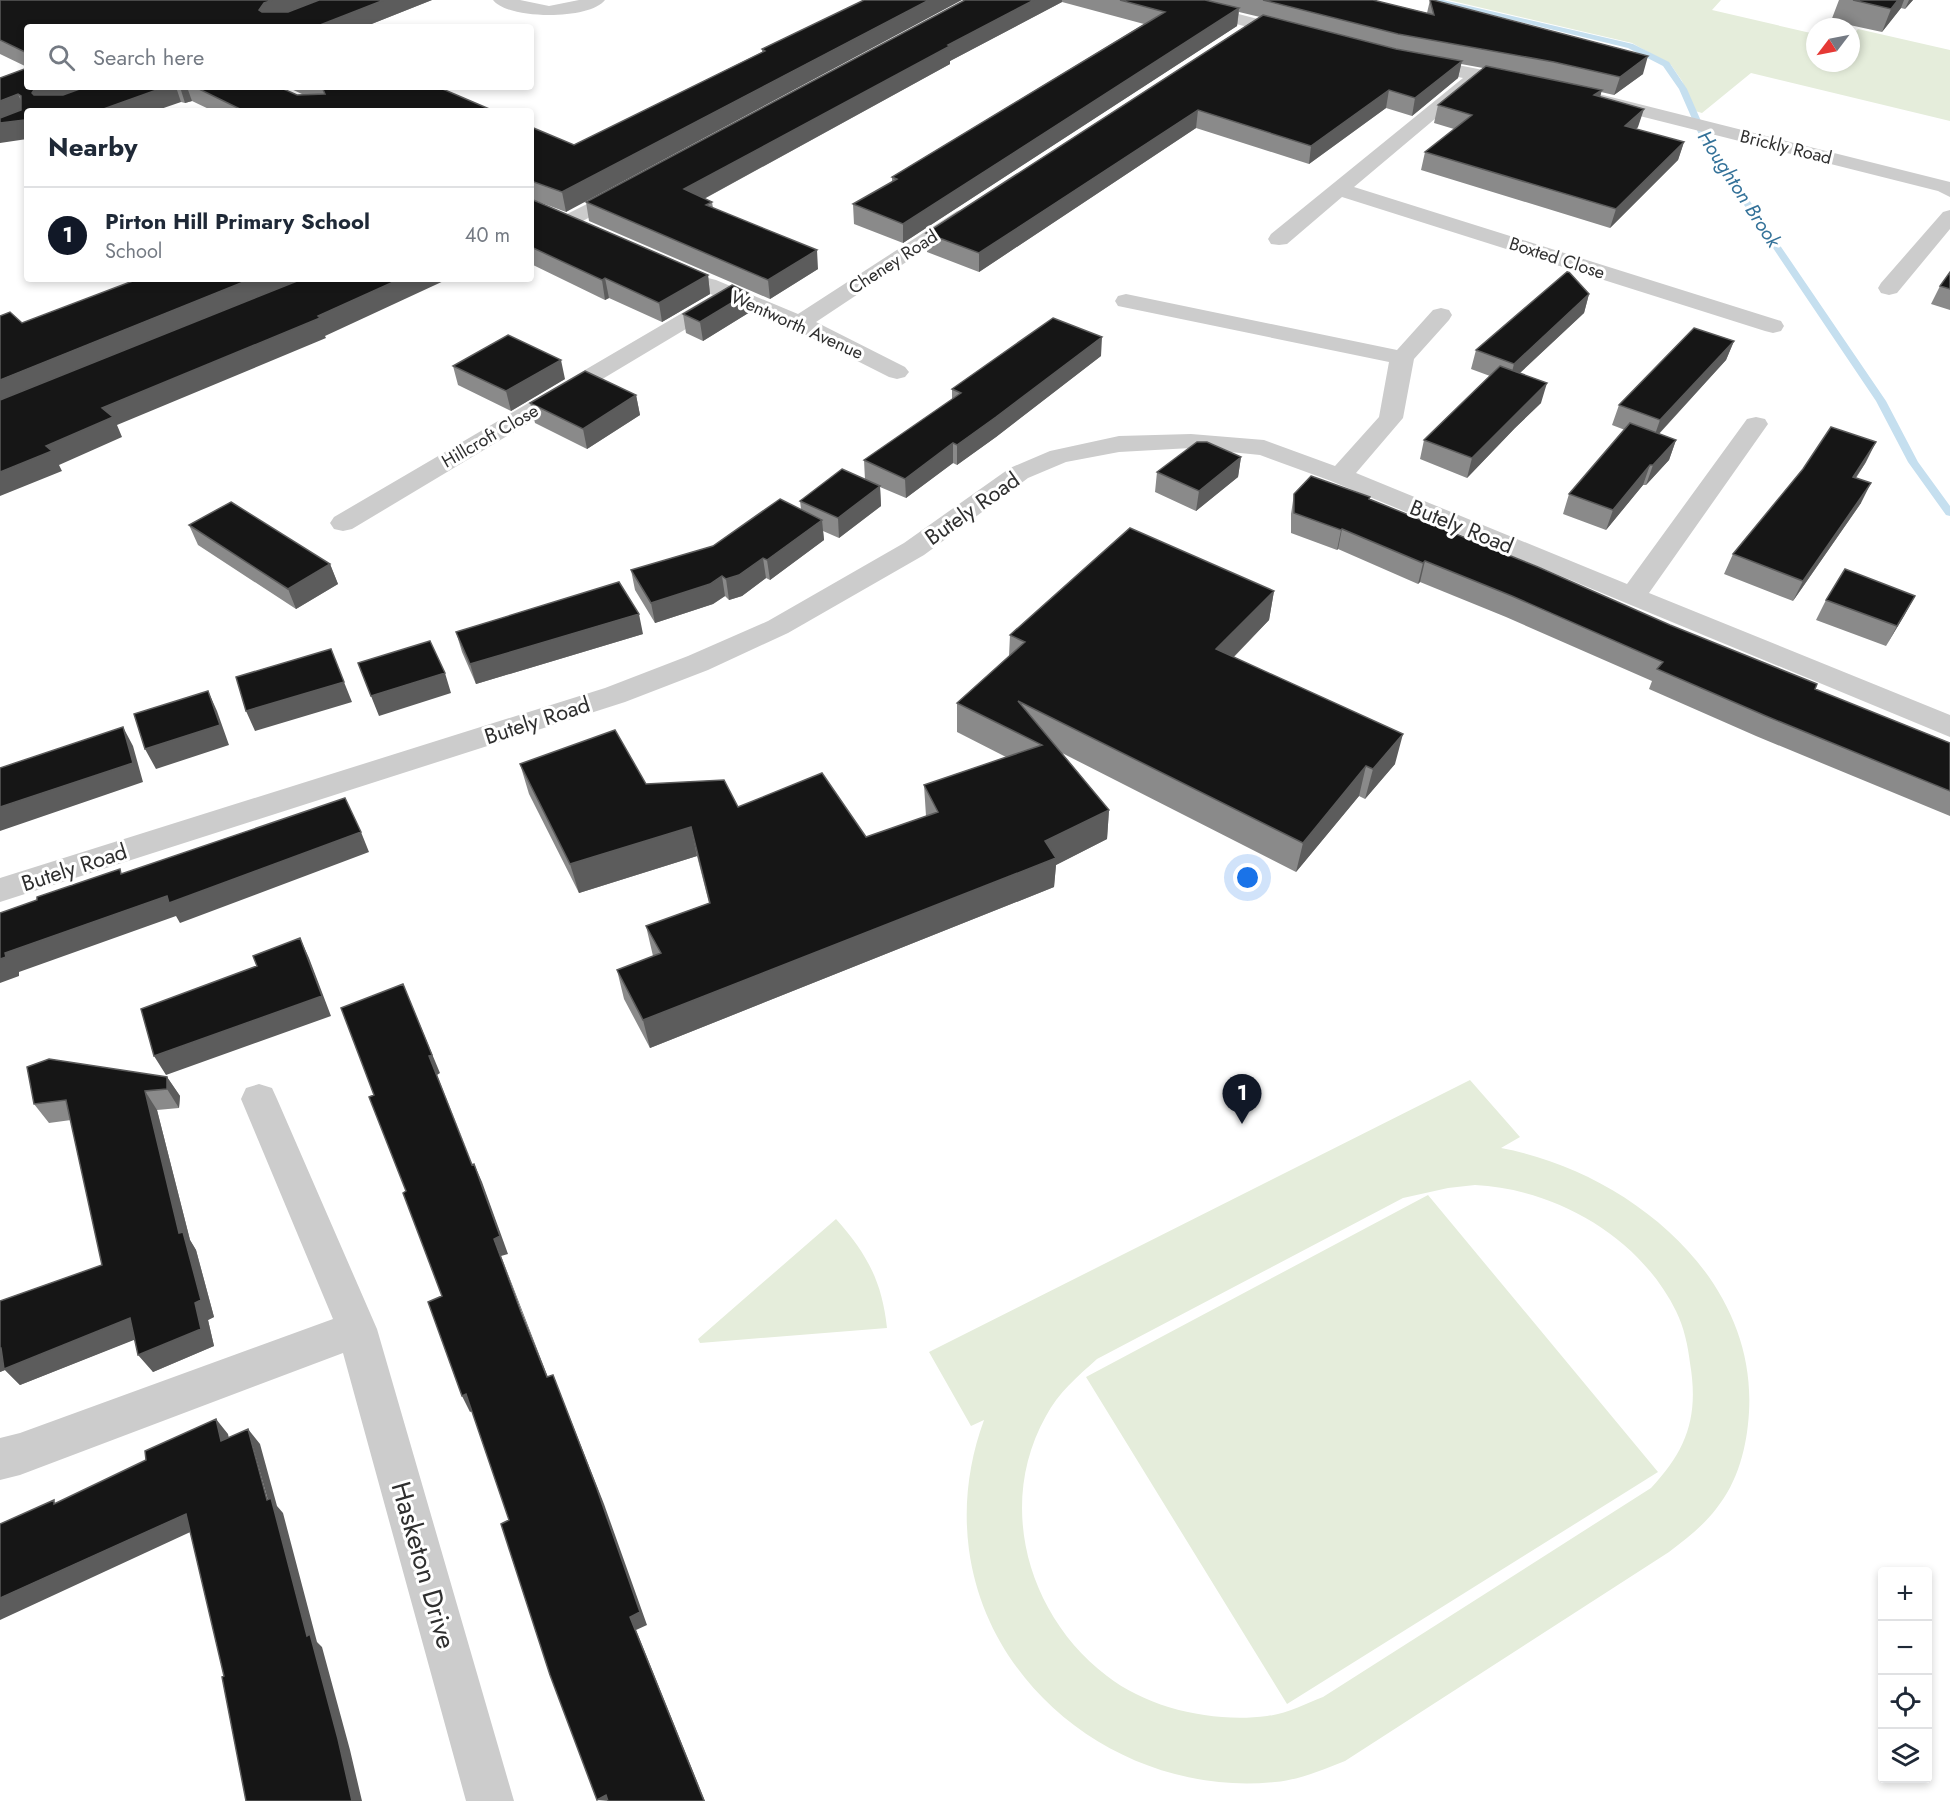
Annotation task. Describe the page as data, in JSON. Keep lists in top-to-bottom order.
{
  "streets": {
    "street": [
      "Brickly Road",
      "Boxted Close",
      "Cheney Road",
      "Wentworth Avenue",
      "Hillcroft Close",
      "Butely Road",
      "Hasketon Drive"
    ]
  },
  "crossings": [
    ["Cheney Road", "Wentworth Avenue"],
    ["Wentworth Avenue", "Hillcroft Close"]
  ],
  "water": ["Houghton Brook"],
  "north": "bottom left",
  "page": {
    "search": "Search here",
    "heading": "Nearby",
    "list": [
      {
        "mark": "1",
        "name": "Pirton Hill Primary School",
        "note": "School",
        "value": "40 m"
      }
    ],
    "pins": "1",
    "map_buttons": ["+", "−"]
  }
}
